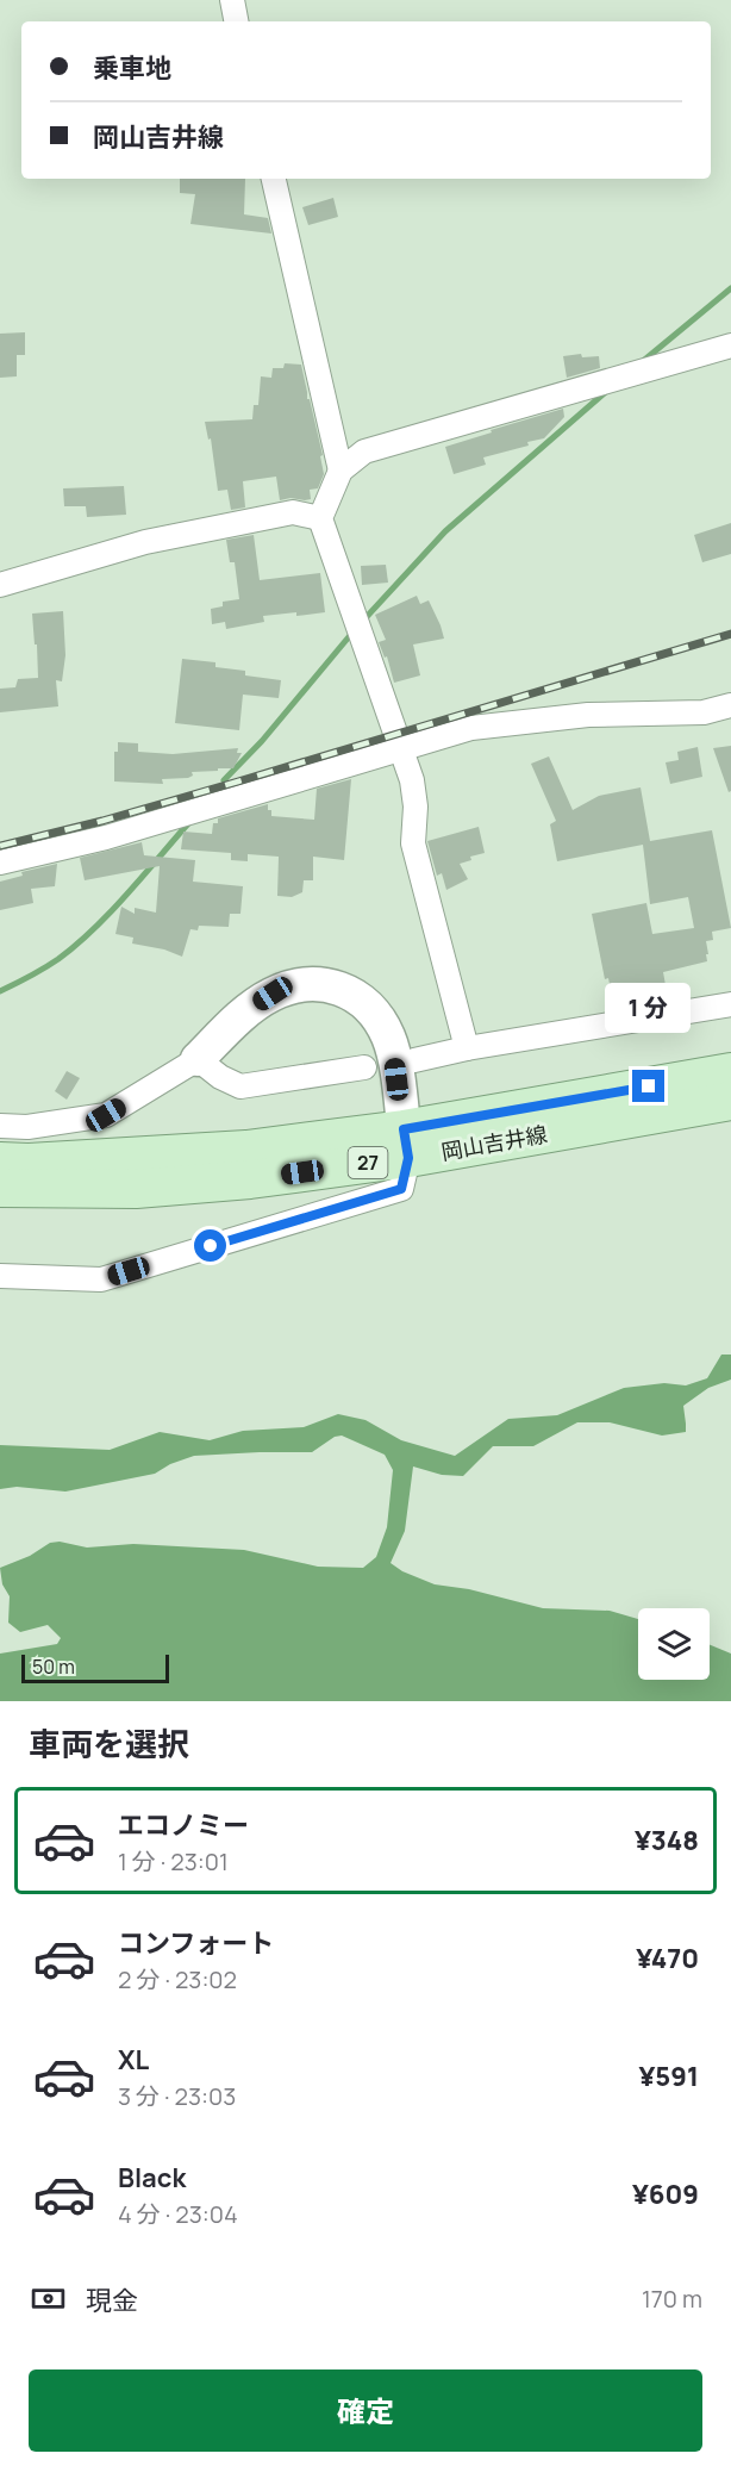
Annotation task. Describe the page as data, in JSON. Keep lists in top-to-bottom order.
{
  "streets": {
    "main road": ["岡山吉井線", "27"]
  },
  "scale_bar": "50 m",
  "page": {
    "banner": ["乗車地", "岡山吉井線"],
    "bubble": "1 分",
    "scale": "50 m",
    "heading": "車両を選択",
    "list": [
      {
        "name": "エコノミー",
        "note": "1 分 · 23:01",
        "value": "¥348"
      },
      {
        "name": "コンフォート",
        "note": "2 分 · 23:02",
        "value": "¥470"
      },
      {
        "name": "XL",
        "note": "3 分 · 23:03",
        "value": "¥591"
      },
      {
        "name": "Black",
        "note": "4 分 · 23:04",
        "value": "¥609"
      }
    ],
    "pay": ["現金", "170 m"],
    "buttons": "確定"
  }
}
